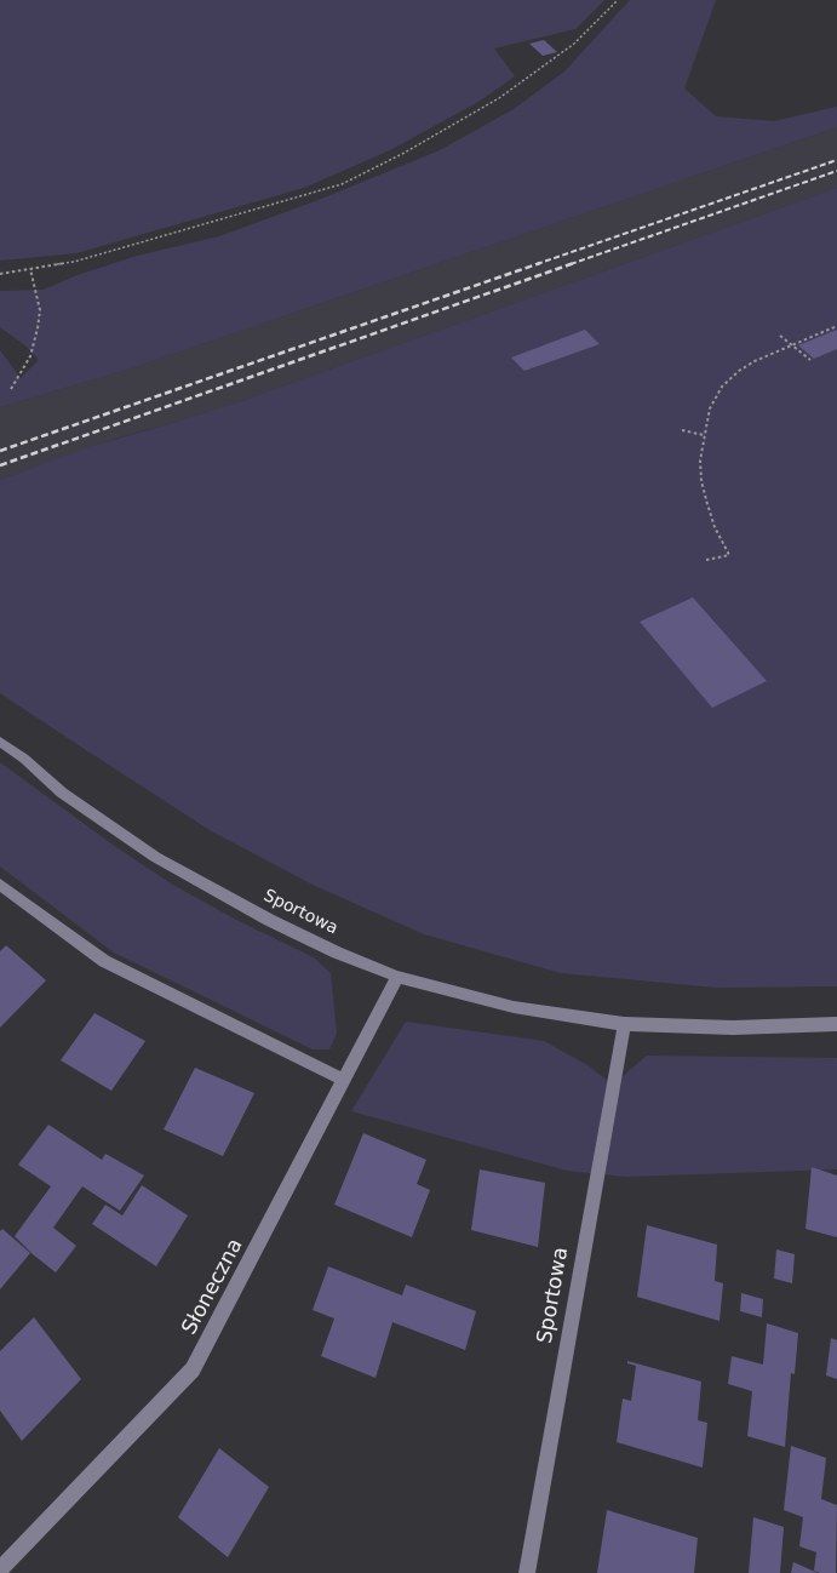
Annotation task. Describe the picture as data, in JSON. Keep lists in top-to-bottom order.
{
  "streets": {
    "street": ["Sportowa", "Słoneczna"]
  },
  "crossings": [
    ["Sportowa", "Słoneczna"]
  ]
}
